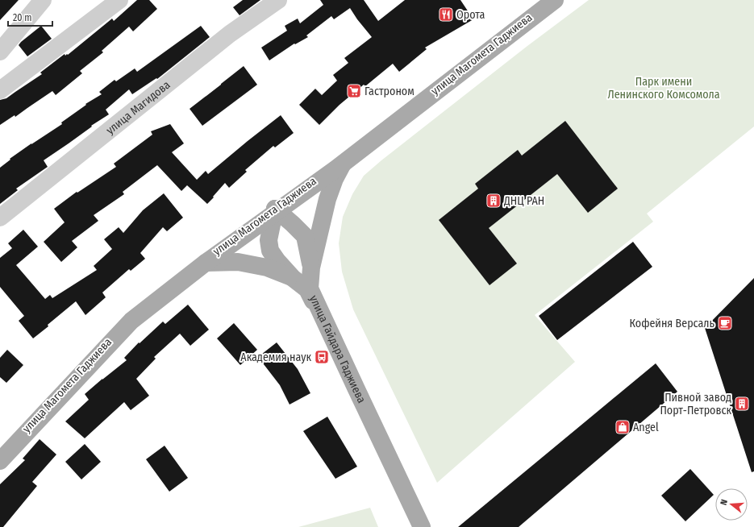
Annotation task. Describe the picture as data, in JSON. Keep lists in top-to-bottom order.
{
  "streets": {
    "main road": ["улица Магомета Гаджиева", "улица Гайдара Гаджиева"],
    "street": ["улица Магидова"]
  },
  "crossings": [
    ["улица Магомета Гаджиева", "улица Гайдара Гаджиева"]
  ],
  "parks": ["Парк имени Ленинского Комсомола"],
  "places": {
    "restaurant": ["Орота"],
    "supermarket": ["Гастроном"],
    "building": ["ДНЦ РАН", "Пивной завод Порт-Петровск"],
    "cafe": ["Кофейня Версаль"],
    "bus stop": ["Академия наук"],
    "shop": ["Angel"]
  },
  "scale_bar": "20 m",
  "north": "left"
}
